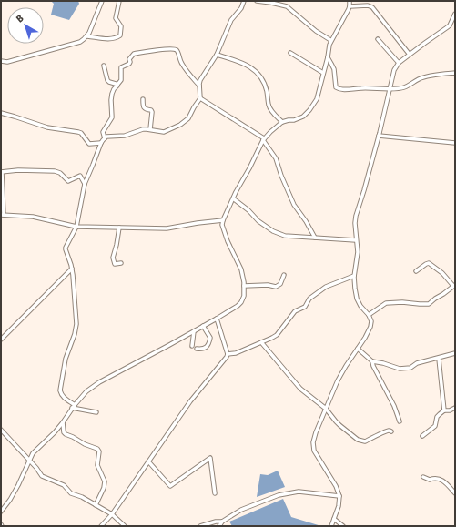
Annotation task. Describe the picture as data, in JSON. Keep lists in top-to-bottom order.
{
  "north": "top left"
}
